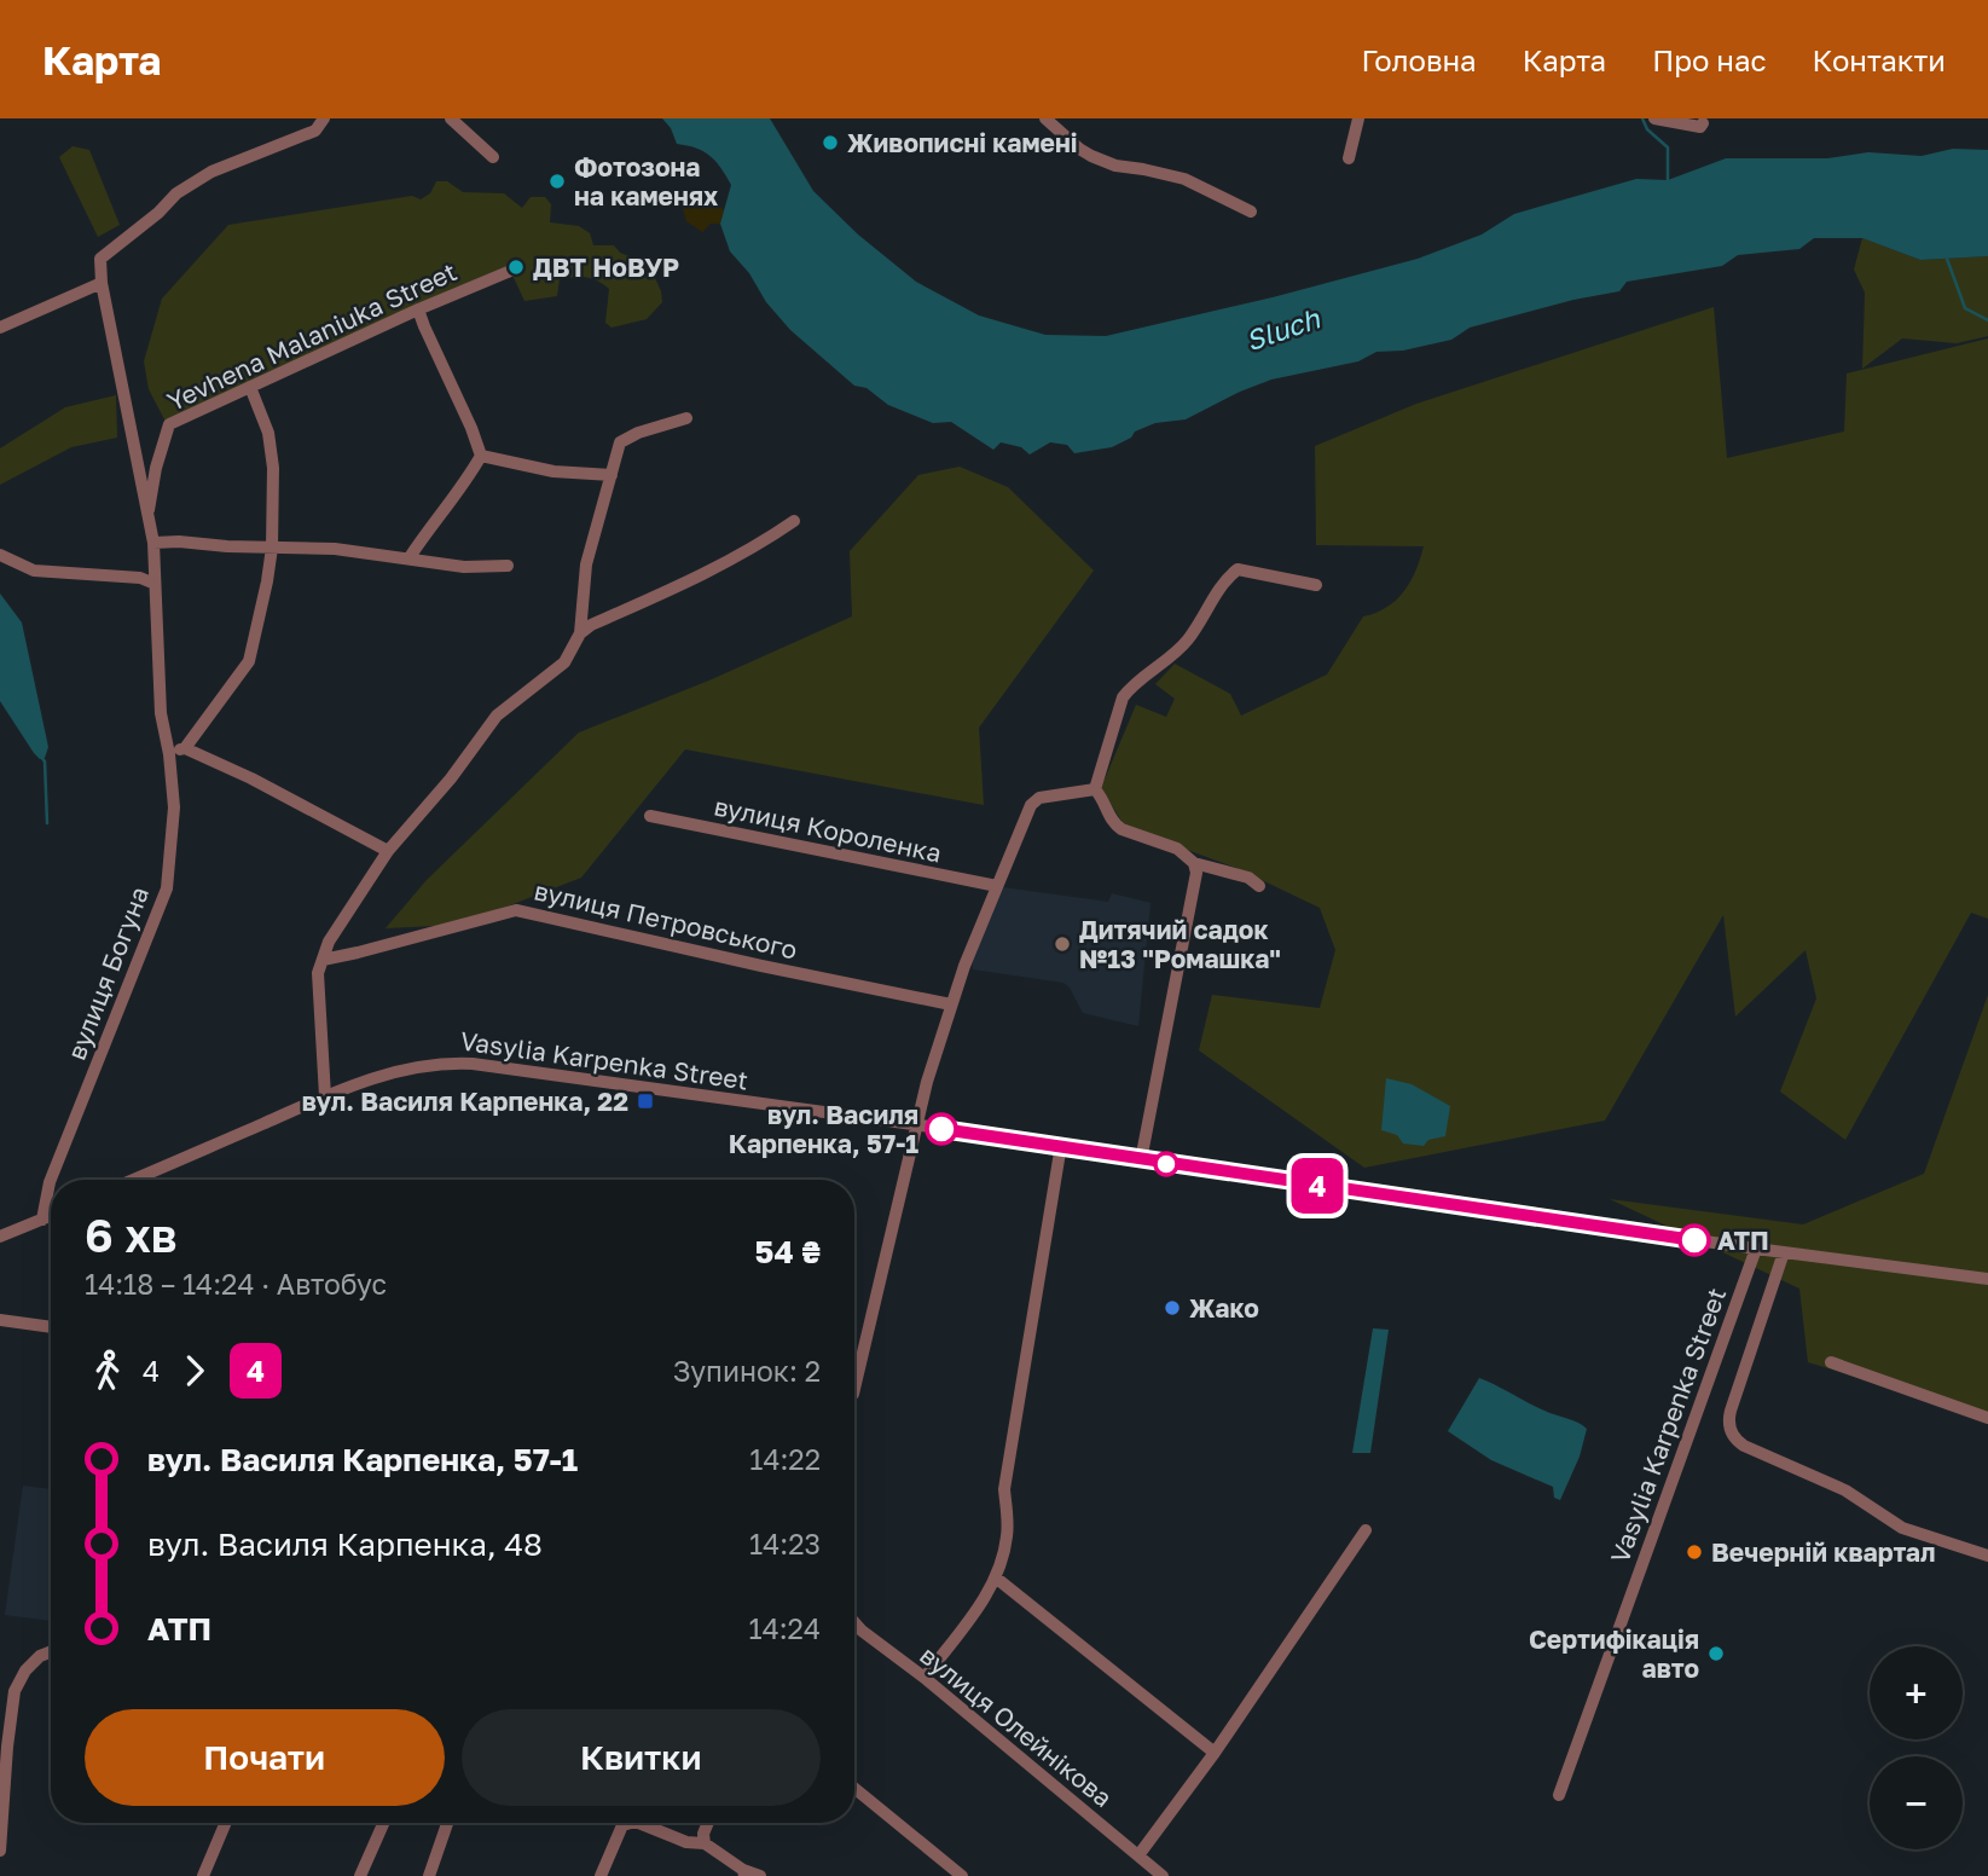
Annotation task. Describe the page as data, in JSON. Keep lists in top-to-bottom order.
{
  "streets": {
    "street": [
      "Yevhena Malaniuka Street",
      "вулиця Короленка",
      "вулиця Петровського",
      "вулиця Богуна",
      "Vasylia Karpenka Street",
      "вулиця Олейнікова"
    ]
  },
  "crossings": [
    ["Yevhena Malaniuka Street", "вулиця Богуна"]
  ],
  "water": ["Sluch"],
  "places": {
    "other": [
      "Живописні камені",
      "Фотозона на каменях",
      "ДВТ НоВУР",
      "Дитячий садок №13 \"Ромашка\"",
      "вул. Василя Карпенка, 57-1",
      "АТП",
      "Жако",
      "Вечерній квартал",
      "Сертифікація авто"
    ],
    "transit": ["вул. Василя Карпенка, 22"]
  },
  "lines": ["bus line 4"],
  "page": {
    "header": "Карта",
    "nav": [
      "Головна",
      "Карта",
      "Про нас",
      "Контакти"
    ],
    "on_map": "4",
    "heading": ["6 хв", "14:18 – 14:24 · Автобус", "54 ₴"],
    "legs": ["4", "4", "Зупинок: 2"],
    "list": [
      {
        "name": "вул. Василя Карпенка, 57-1",
        "value": "14:22"
      },
      {
        "name": "вул. Василя Карпенка, 48",
        "value": "14:23"
      },
      {
        "name": "АТП",
        "value": "14:24"
      }
    ],
    "map_buttons": ["+", "−"],
    "buttons": ["Почати", "Квитки"]
  }
}
